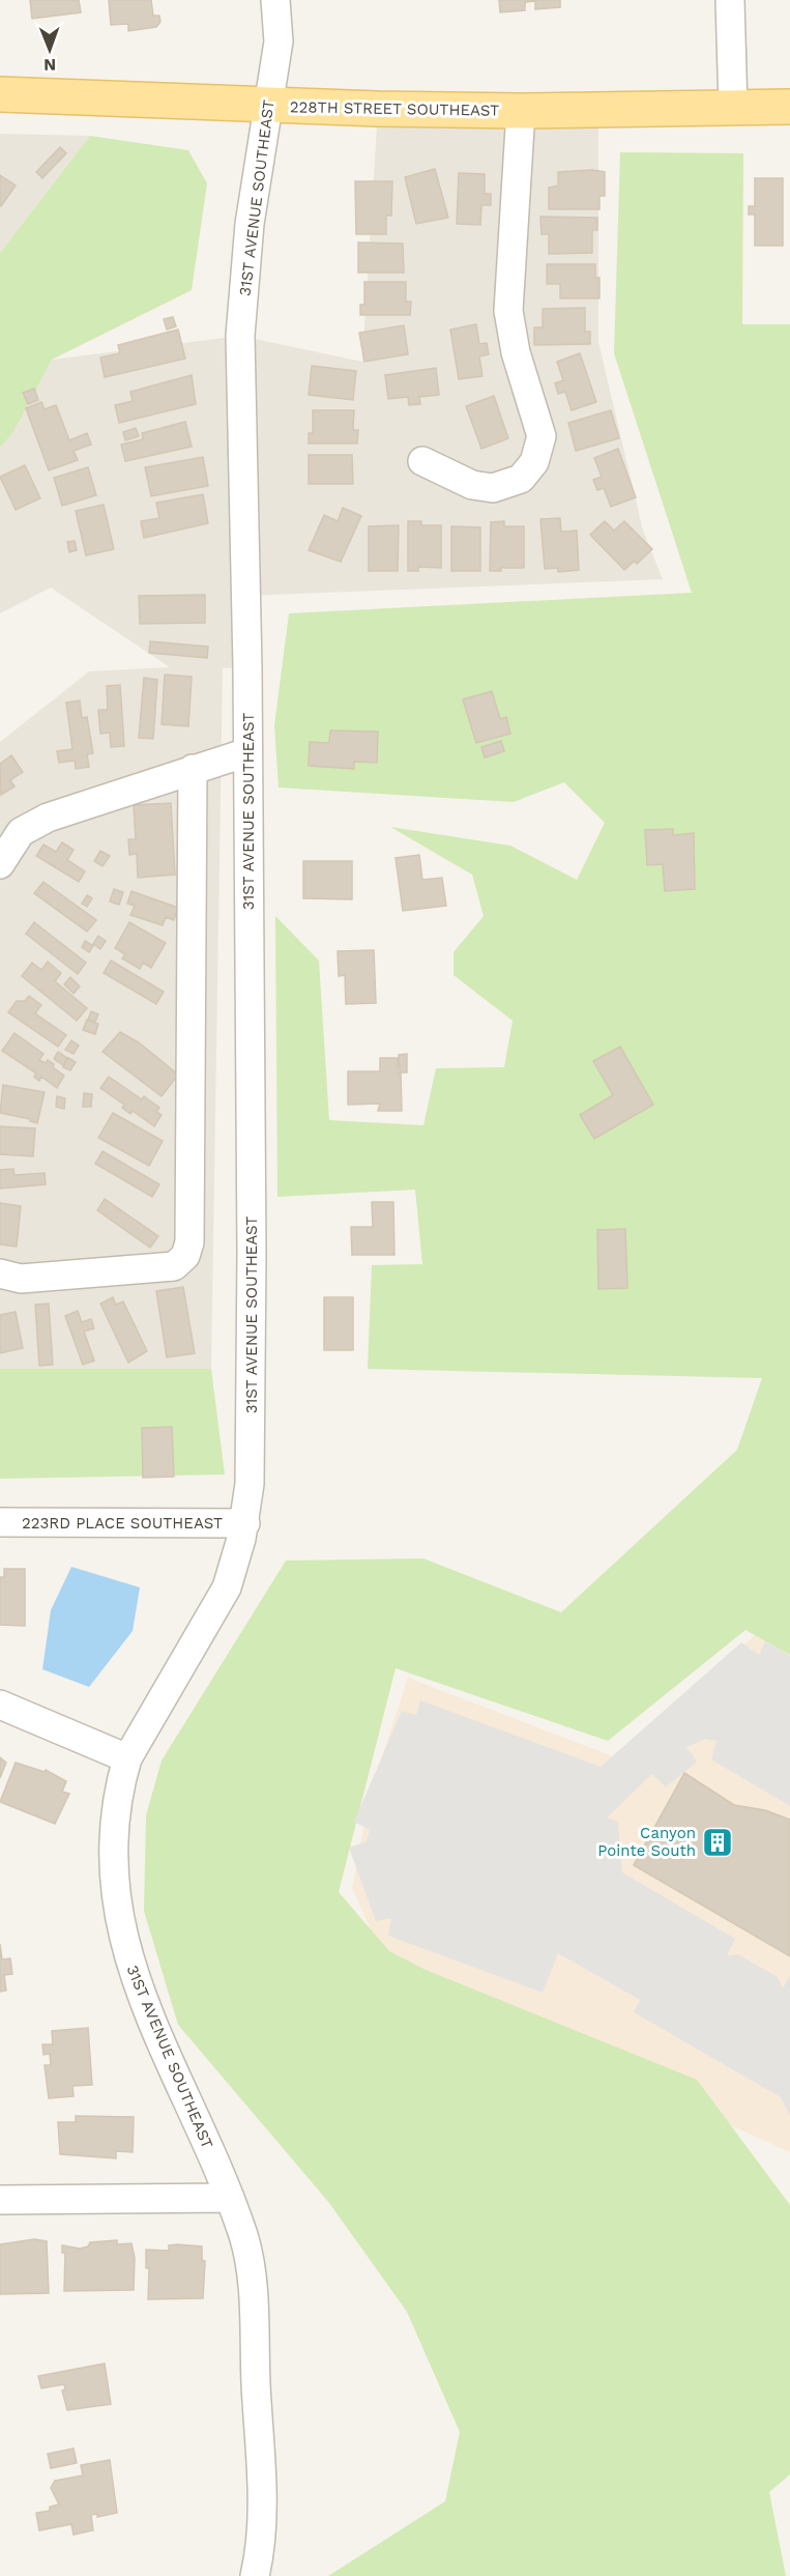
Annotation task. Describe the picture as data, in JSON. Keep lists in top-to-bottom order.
{
  "streets": {
    "main road": ["228TH STREET SOUTHEAST"],
    "street": ["31ST AVENUE SOUTHEAST", "223RD PLACE SOUTHEAST"]
  },
  "crossings": [
    ["228TH STREET SOUTHEAST", "31ST AVENUE SOUTHEAST"],
    ["31ST AVENUE SOUTHEAST", "223RD PLACE SOUTHEAST"]
  ],
  "places": {
    "building": ["Canyon Pointe South"]
  },
  "north": "bottom"
}
